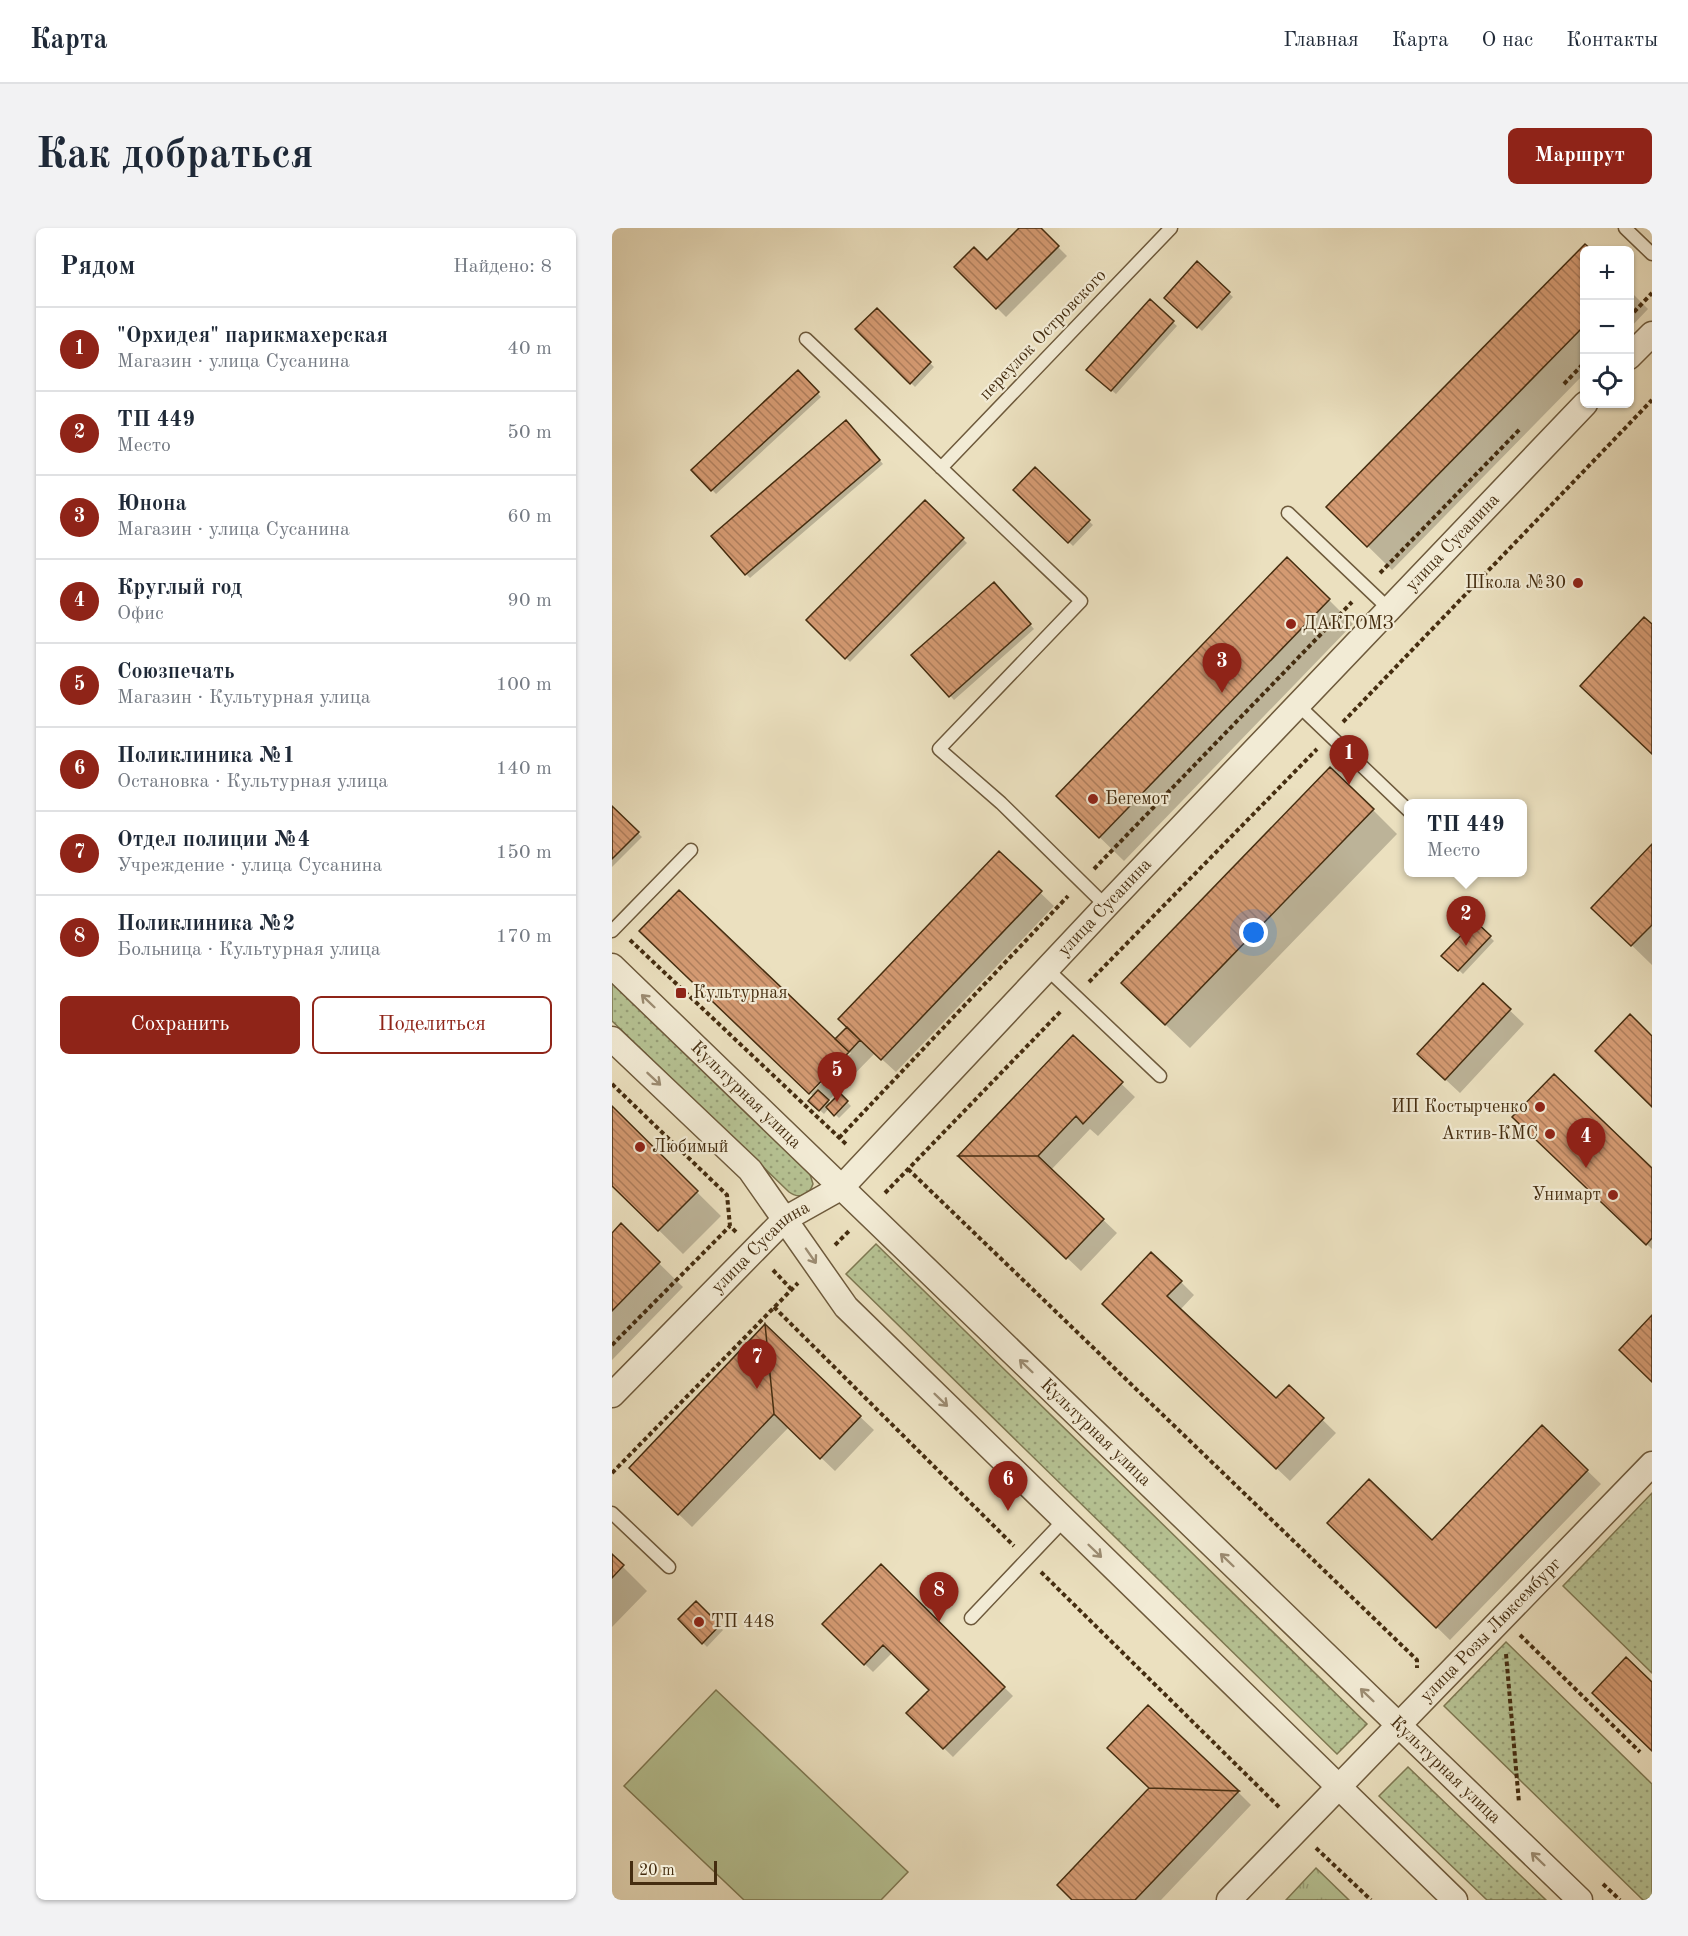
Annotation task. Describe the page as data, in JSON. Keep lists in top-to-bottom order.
{
  "streets": {
    "street": ["улица Сусанина", "Культурная улица", "улица Розы Люксембург"],
    "lane": ["переулок Островского"]
  },
  "crossings": [
    ["улица Сусанина", "Культурная улица"],
    ["Культурная улица", "улица Розы Люксембург"]
  ],
  "places": {
    "other": [
      "Школа №30",
      "ДАКГОМЗ",
      "Бегемот",
      "ИП Костырченко",
      "Актив-КМС",
      "Любимый",
      "Унимарт",
      "ТП 448"
    ],
    "transit": ["Культурная"]
  },
  "scale_bar": "20 m",
  "page": {
    "header": "Карта",
    "nav": [
      "Главная",
      "Карта",
      "О нас",
      "Контакты"
    ],
    "buttons": [
      "Маршрут",
      ["Сохранить", "Поделиться"]
    ],
    "title": "Как добраться",
    "heading": ["Рядом", "Найдено: 8"],
    "map_buttons": ["+", "−"],
    "list": [
      {
        "mark": "1",
        "name": "\"Орхидея\" парикмахерская",
        "note": "Магазин · улица Сусанина",
        "value": "40 m"
      },
      {
        "mark": "2",
        "name": "ТП 449",
        "note": "Место",
        "value": "50 m"
      },
      {
        "mark": "3",
        "name": "Юнона",
        "note": "Магазин · улица Сусанина",
        "value": "60 m"
      },
      {
        "mark": "4",
        "name": "Круглый год",
        "note": "Офис",
        "value": "90 m"
      },
      {
        "mark": "5",
        "name": "Союзпечать",
        "note": "Магазин · Культурная улица",
        "value": "100 m"
      },
      {
        "mark": "6",
        "name": "Поликлиника №1",
        "note": "Остановка · Культурная улица",
        "value": "140 m"
      },
      {
        "mark": "7",
        "name": "Отдел полиции №4",
        "note": "Учреждение · улица Сусанина",
        "value": "150 m"
      },
      {
        "mark": "8",
        "name": "Поликлиника №2",
        "note": "Больница · Культурная улица",
        "value": "170 m"
      }
    ],
    "pins": [
      "3",
      "1",
      "2",
      "5",
      "4",
      "7",
      "6",
      "8"
    ],
    "popup": ["ТП 449", "Место"],
    "scale": "20 m"
  }
}
